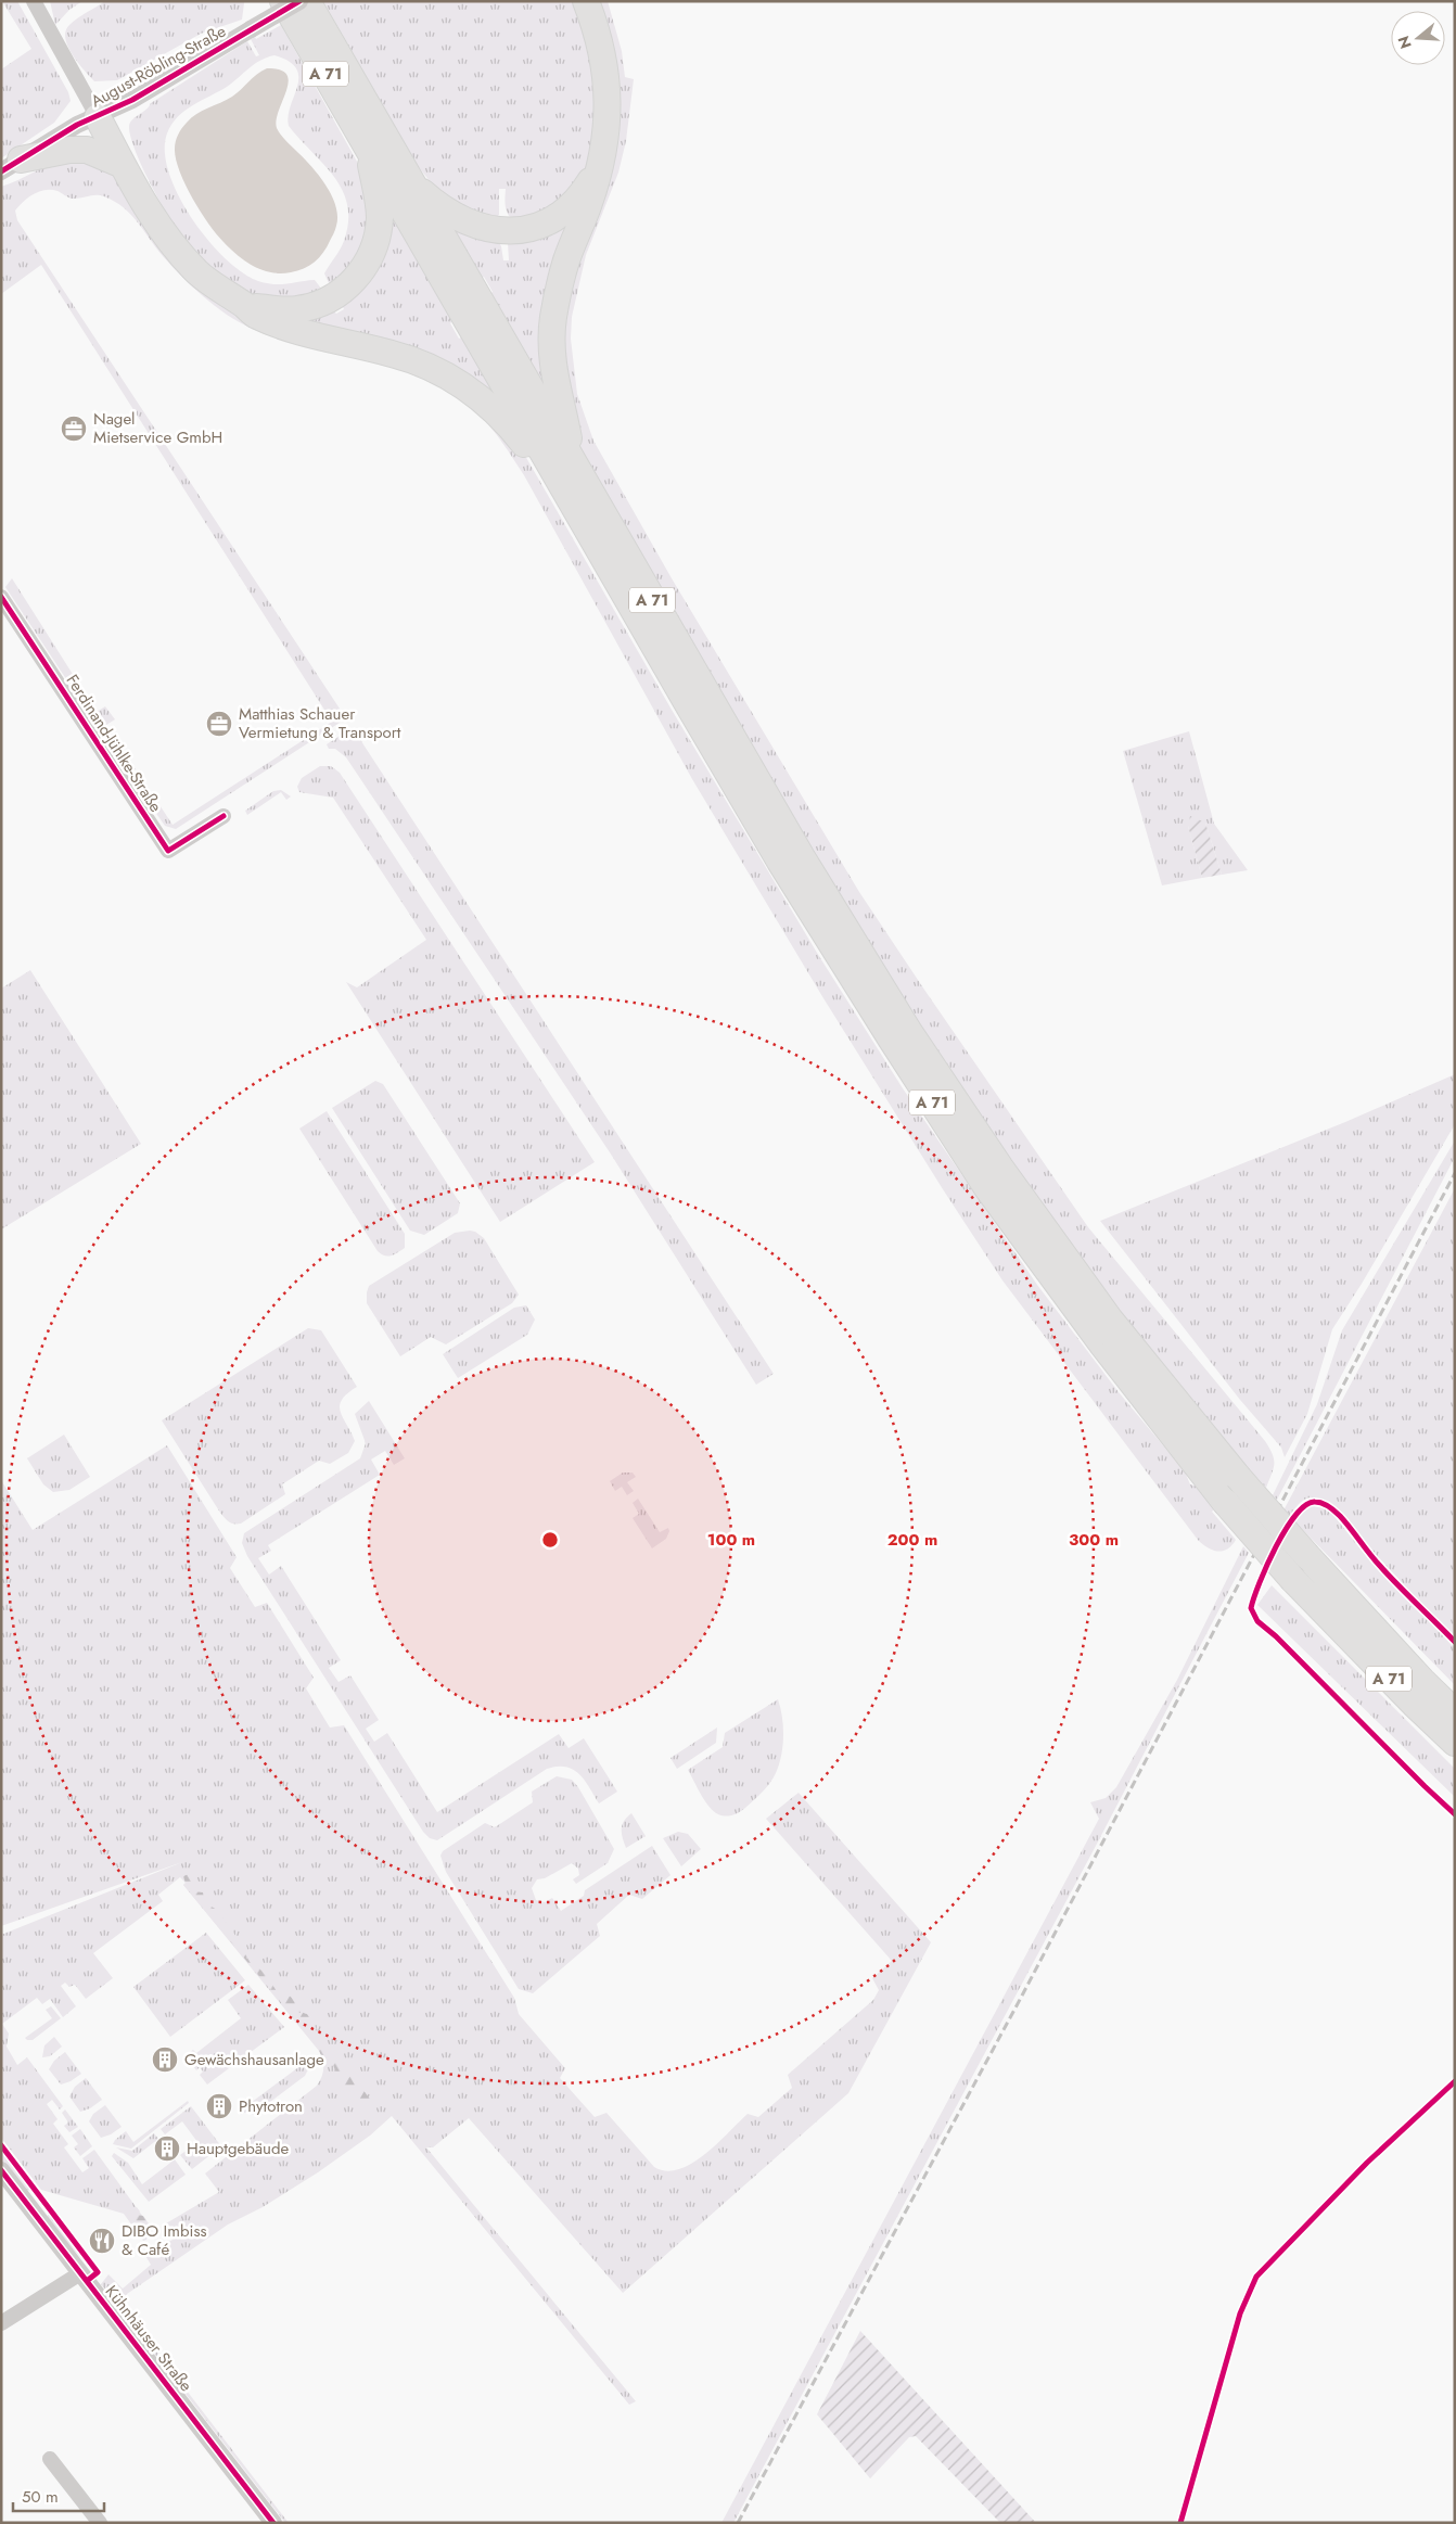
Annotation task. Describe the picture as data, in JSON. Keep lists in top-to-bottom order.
{
  "streets": {
    "highway": ["A 71"],
    "street": ["August-Röbling-Straße", "Ferdinand-Jühlke-Straße", "Kühnhäuser Straße"]
  },
  "places": {
    "office": ["Nagel Mietservice GmbH", "Matthias Schauer Vermietung & Transport"],
    "building": ["Gewächshausanlage", "Phytotron", "Hauptgebäude"],
    "restaurant": ["DIBO Imbiss & Café"]
  },
  "scale_bar": "50 m",
  "north": "left",
  "rings": ["100 m", "200 m", "300 m"]
}
